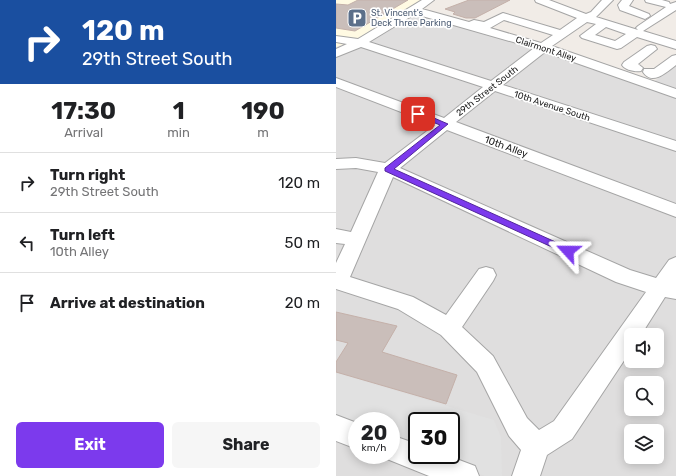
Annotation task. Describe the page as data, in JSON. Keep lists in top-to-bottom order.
{
  "streets": {
    "street": [
      "Clairmont Alley",
      "29th Street South",
      "10th Avenue South",
      "10th Alley"
    ]
  },
  "crossings": [
    ["Clairmont Alley", "29th Street South"],
    ["29th Street South", "10th Avenue South"],
    ["29th Street South", "10th Alley"]
  ],
  "places": {
    "parking": ["St. Vincent's Deck Three Parking"]
  },
  "page": {
    "turn": ["120 m", "29th Street South"],
    "eta": [
      "17:30",
      "Arrival",
      "1",
      "min",
      "190",
      "m"
    ],
    "list": [
      {
        "name": "Turn right",
        "note": "29th Street South",
        "value": "120 m"
      },
      {
        "name": "Turn left",
        "note": "10th Alley",
        "value": "50 m"
      },
      {
        "name": "Arrive at destination",
        "value": "20 m"
      }
    ],
    "speed": "20 km/h",
    "limit": "30",
    "buttons": ["Exit", "Share"]
  }
}
